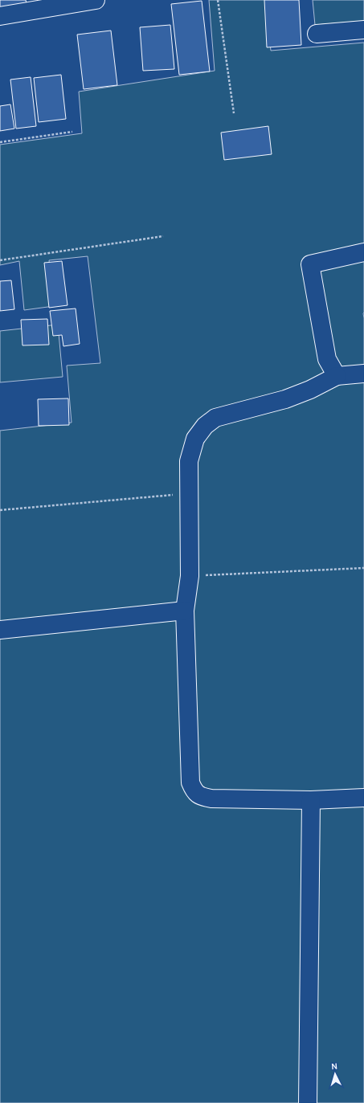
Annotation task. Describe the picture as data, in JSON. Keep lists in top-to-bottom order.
{
  "north": "top"
}
